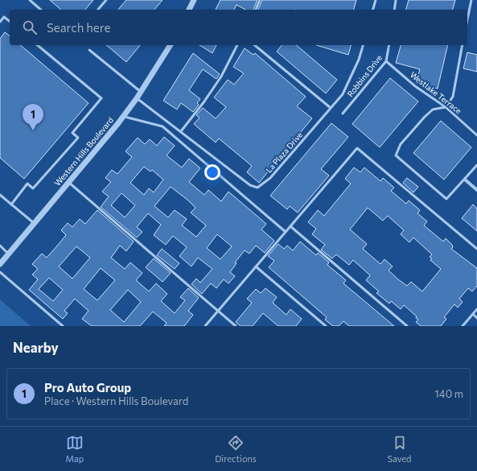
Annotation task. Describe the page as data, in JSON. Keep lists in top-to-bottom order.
{
  "streets": {
    "street": ["Western Hills Boulevard"],
    "lane": ["Robbins Drive", "Westlake Terrace", "La Plaza Drive"]
  },
  "crossings": [
    ["Robbins Drive", "Westlake Terrace"],
    ["Western Hills Boulevard", "La Plaza Drive"]
  ],
  "page": {
    "search": "Search here",
    "pins": "1",
    "heading": "Nearby",
    "list": [
      {
        "mark": "1",
        "name": "Pro Auto Group",
        "note": "Place · Western Hills Boulevard",
        "value": "140 m"
      }
    ],
    "nav": ["Map", "Directions", "Saved"]
  }
}
